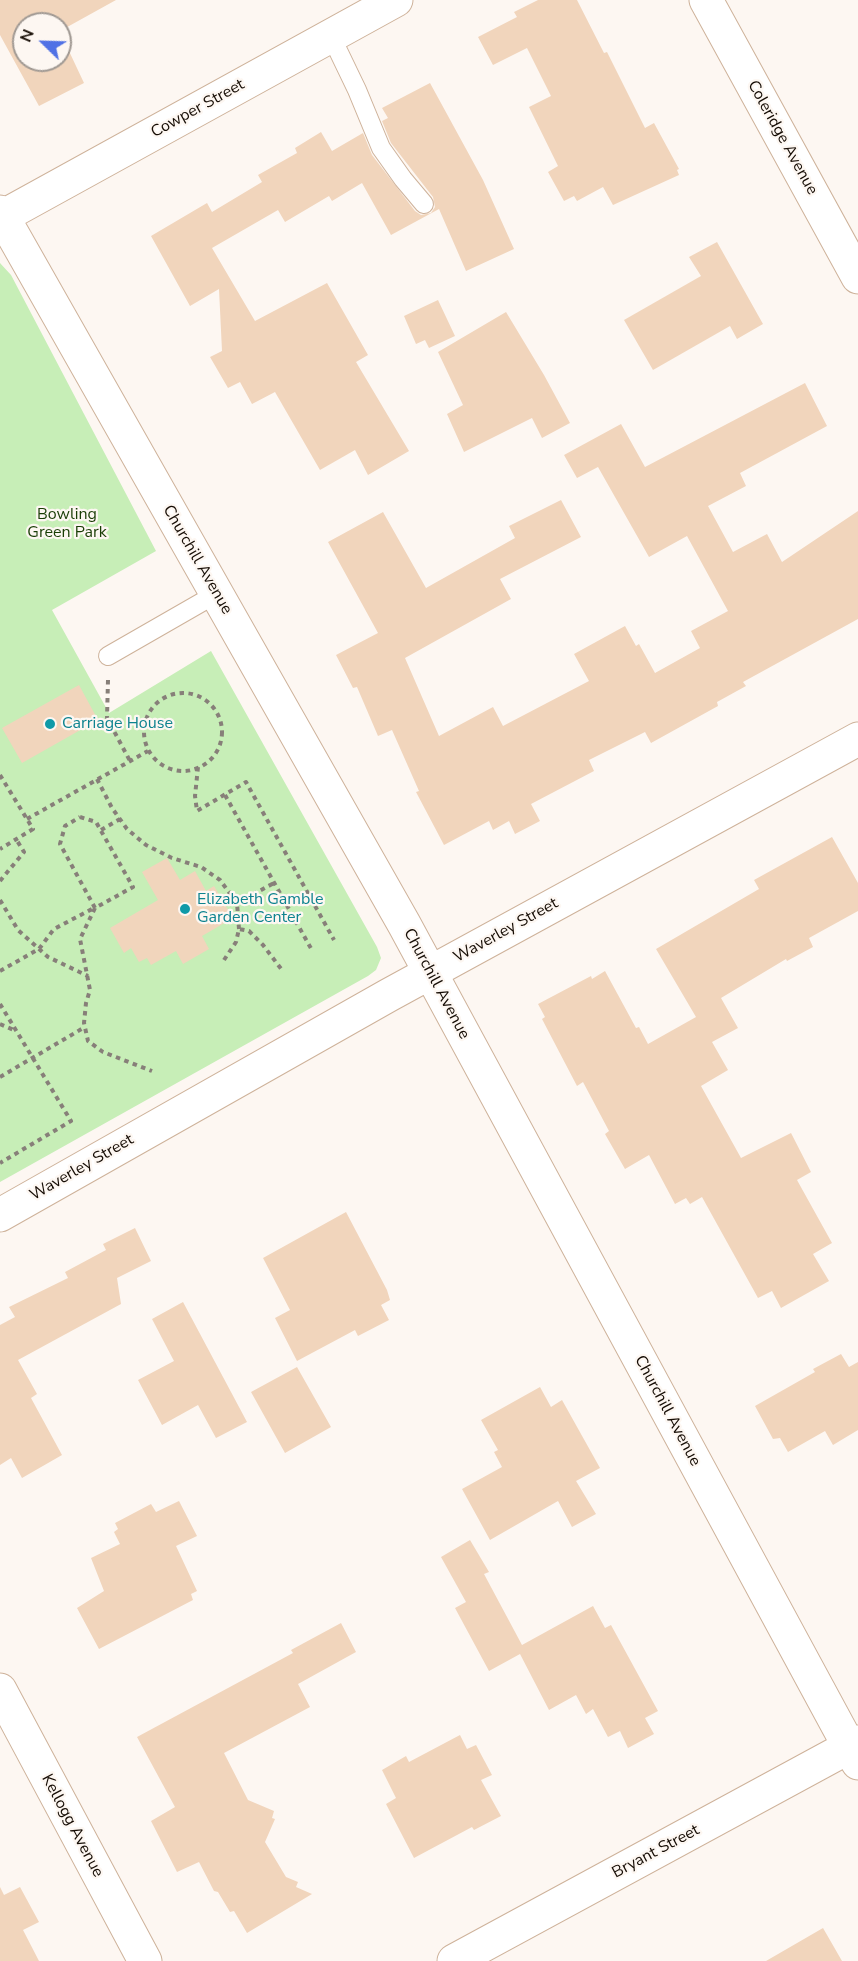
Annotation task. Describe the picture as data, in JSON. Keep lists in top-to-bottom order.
{
  "streets": {
    "street": [
      "Cowper Street",
      "Coleridge Avenue",
      "Churchill Avenue",
      "Waverley Street",
      "Kellogg Avenue",
      "Bryant Street"
    ]
  },
  "crossings": [
    ["Cowper Street", "Churchill Avenue"],
    ["Churchill Avenue", "Waverley Street"],
    ["Churchill Avenue", "Bryant Street"]
  ],
  "parks": ["Bowling Green Park"],
  "places": ["Carriage House", "Elizabeth Gamble Garden Center"],
  "north": "top left"
}
